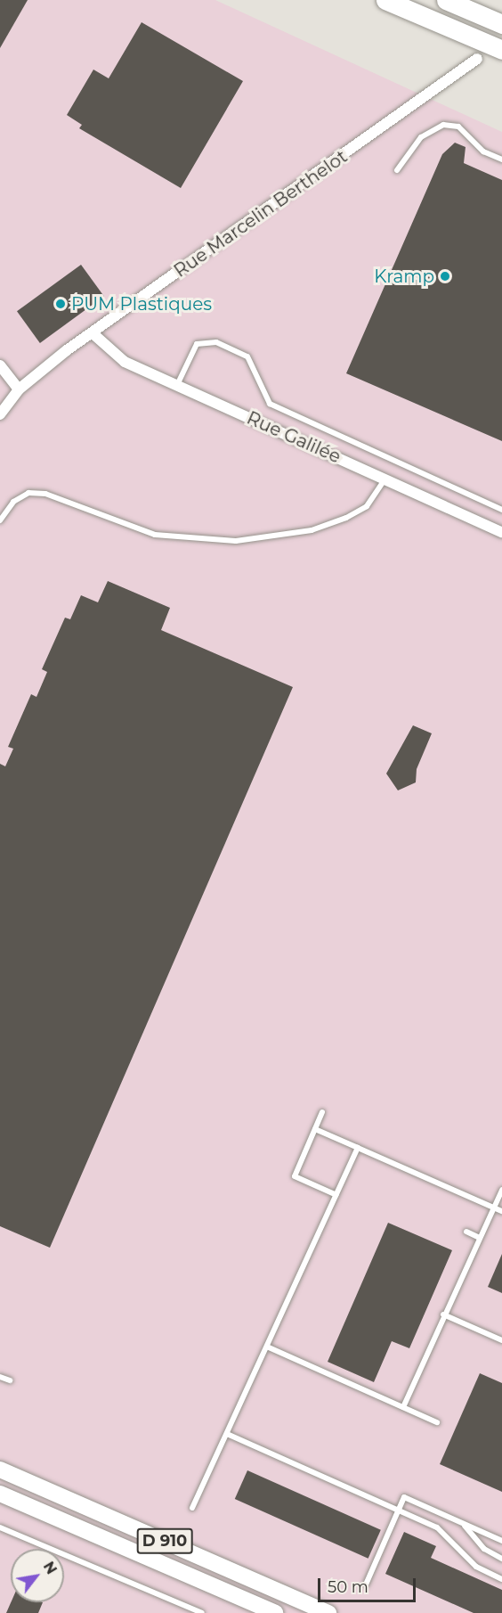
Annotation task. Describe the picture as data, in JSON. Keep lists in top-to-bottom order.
{
  "streets": {
    "main road": ["D 910"],
    "street": ["Rue Marcelin Berthelot", "Rue Galilée"]
  },
  "crossings": [
    ["Rue Marcelin Berthelot", "Rue Galilée"]
  ],
  "places": ["Kramp", "PUM Plastiques"],
  "scale_bar": "50 m",
  "north": "top right"
}
